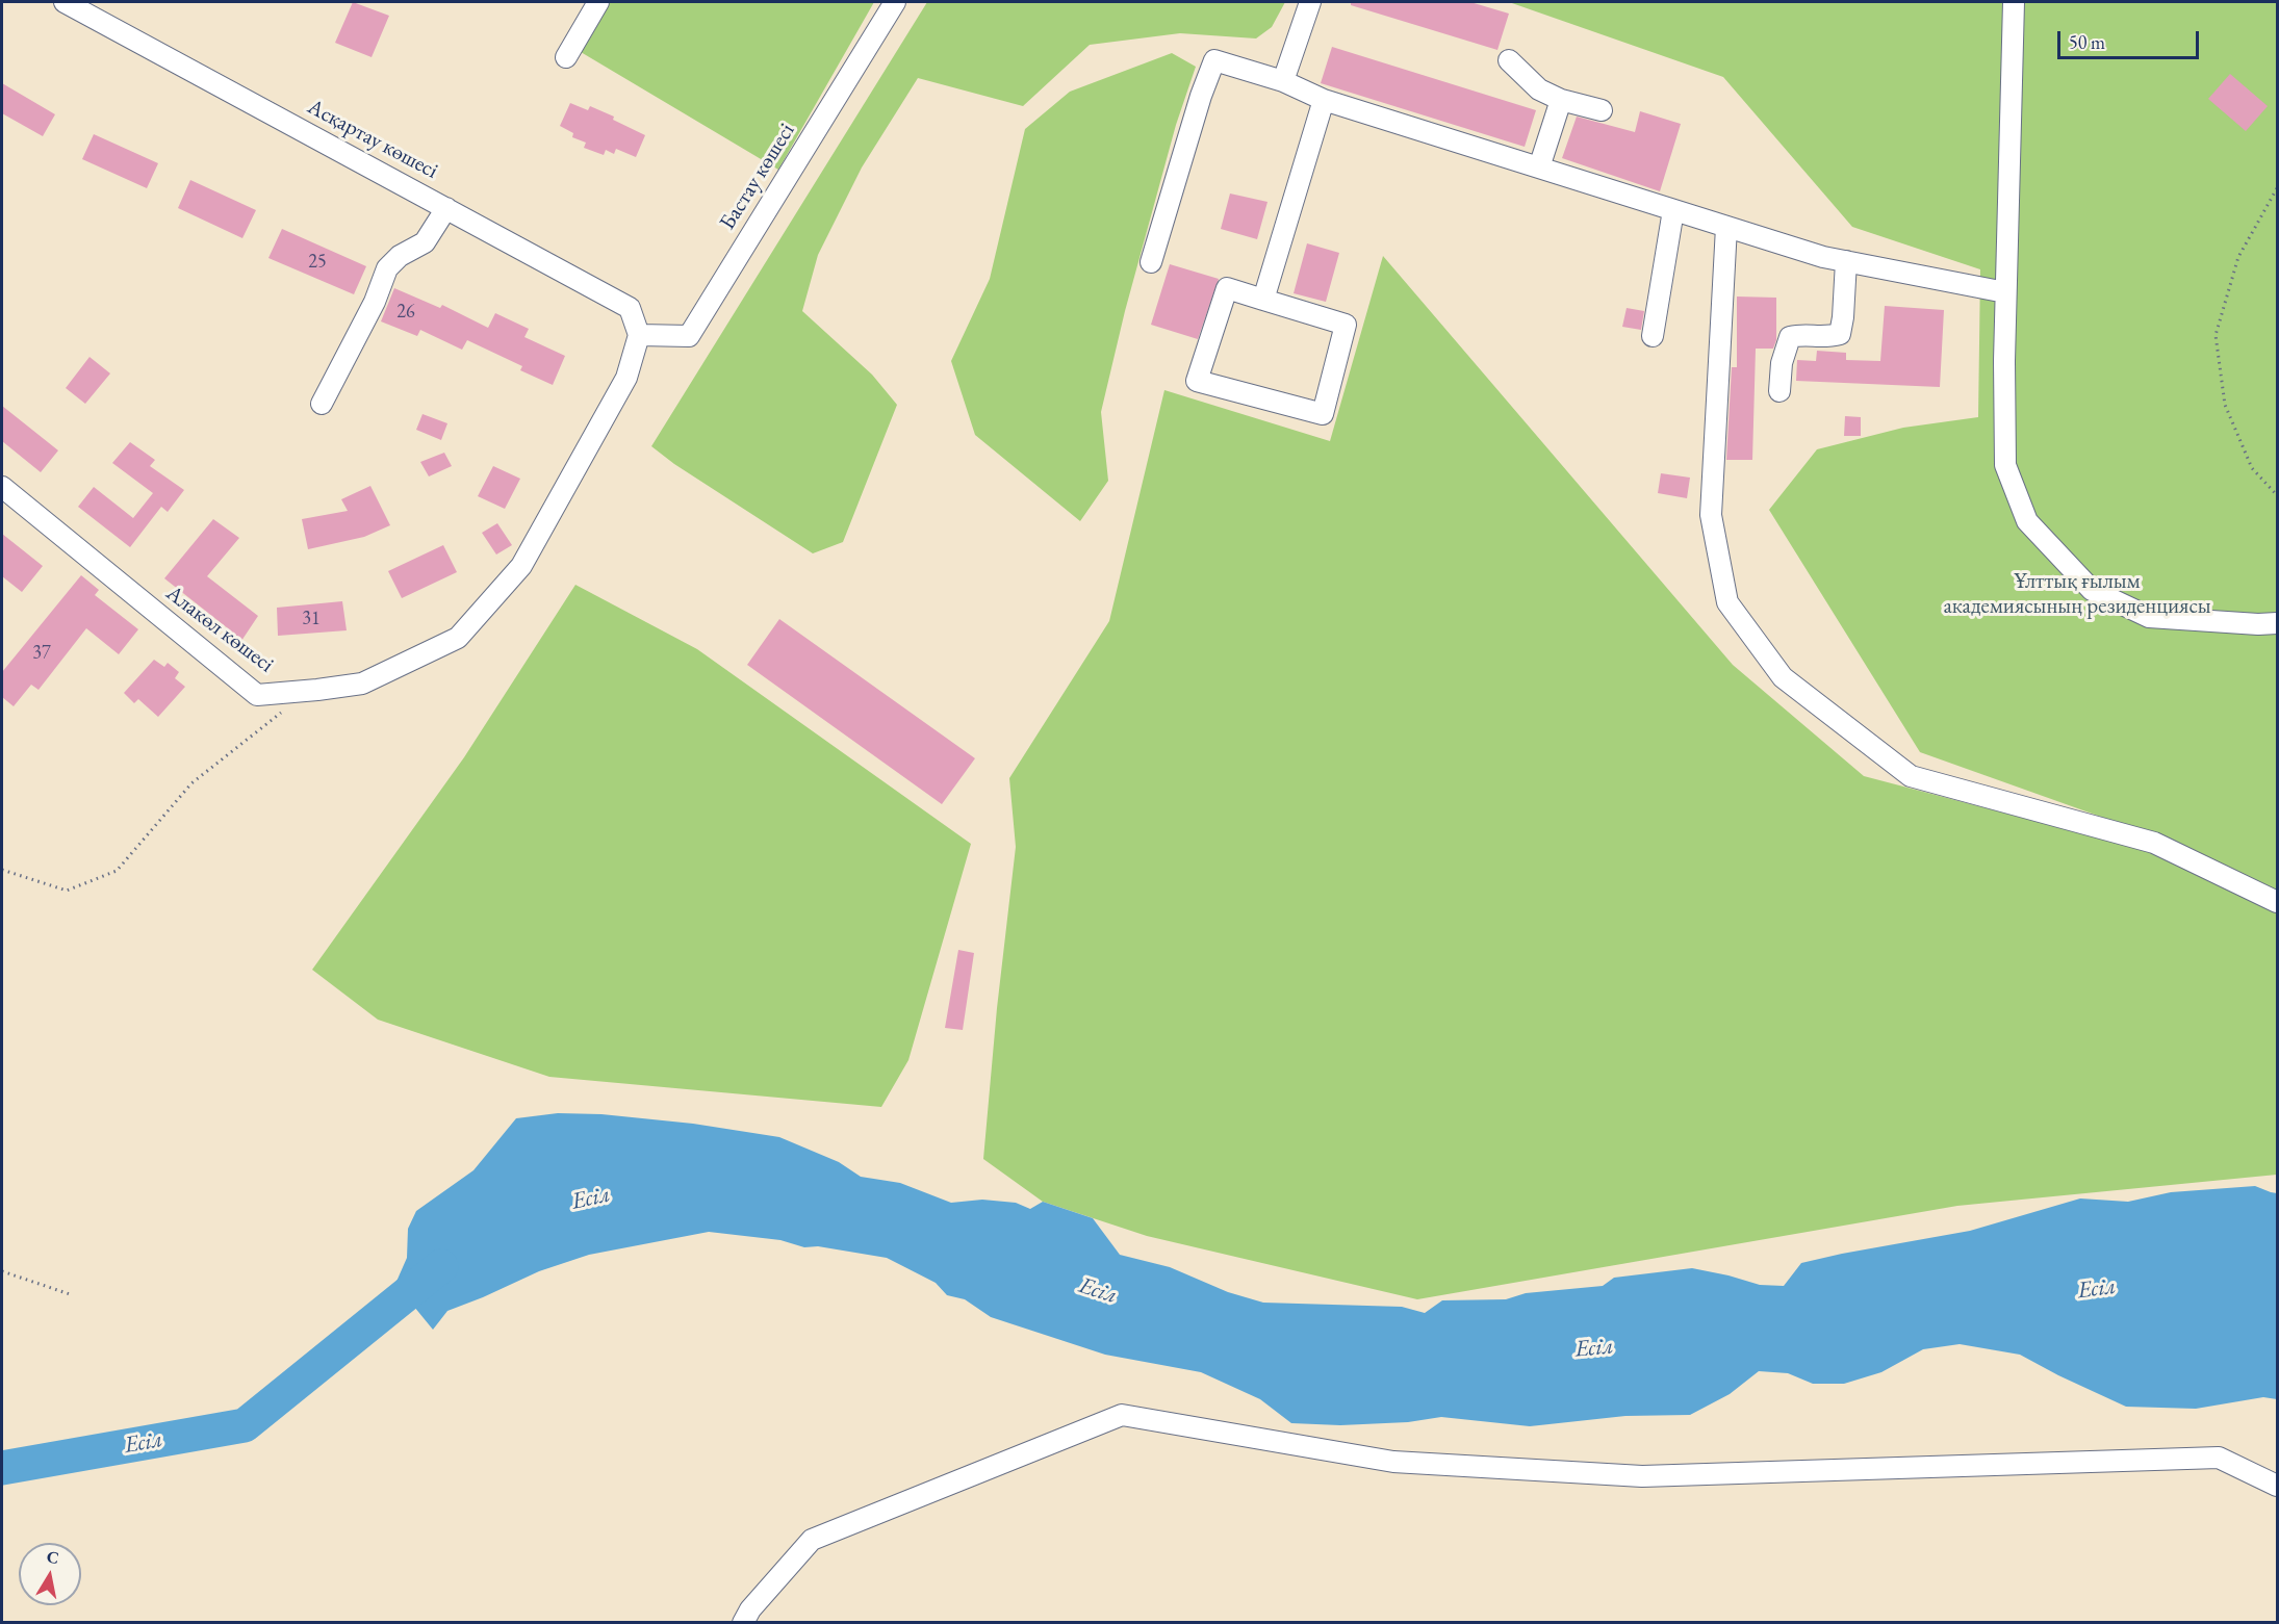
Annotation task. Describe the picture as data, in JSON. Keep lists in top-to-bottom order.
{
  "streets": {
    "street": ["Асқартау көшесі", "Бастау көшесі", "Алакөл көшесі"]
  },
  "crossings": [
    ["Асқартау көшесі", "Бастау көшесі"],
    ["Асқартау көшесі", "Алакөл көшесі"],
    ["Бастау көшесі", "Алакөл көшесі"]
  ],
  "water": ["Есіл"],
  "parks": ["Ұлттық ғылым академиясының резиденциясы"],
  "house_numbers": [
    "25",
    "26",
    "31",
    "37"
  ],
  "scale_bar": "50 m",
  "north": "top"
}
